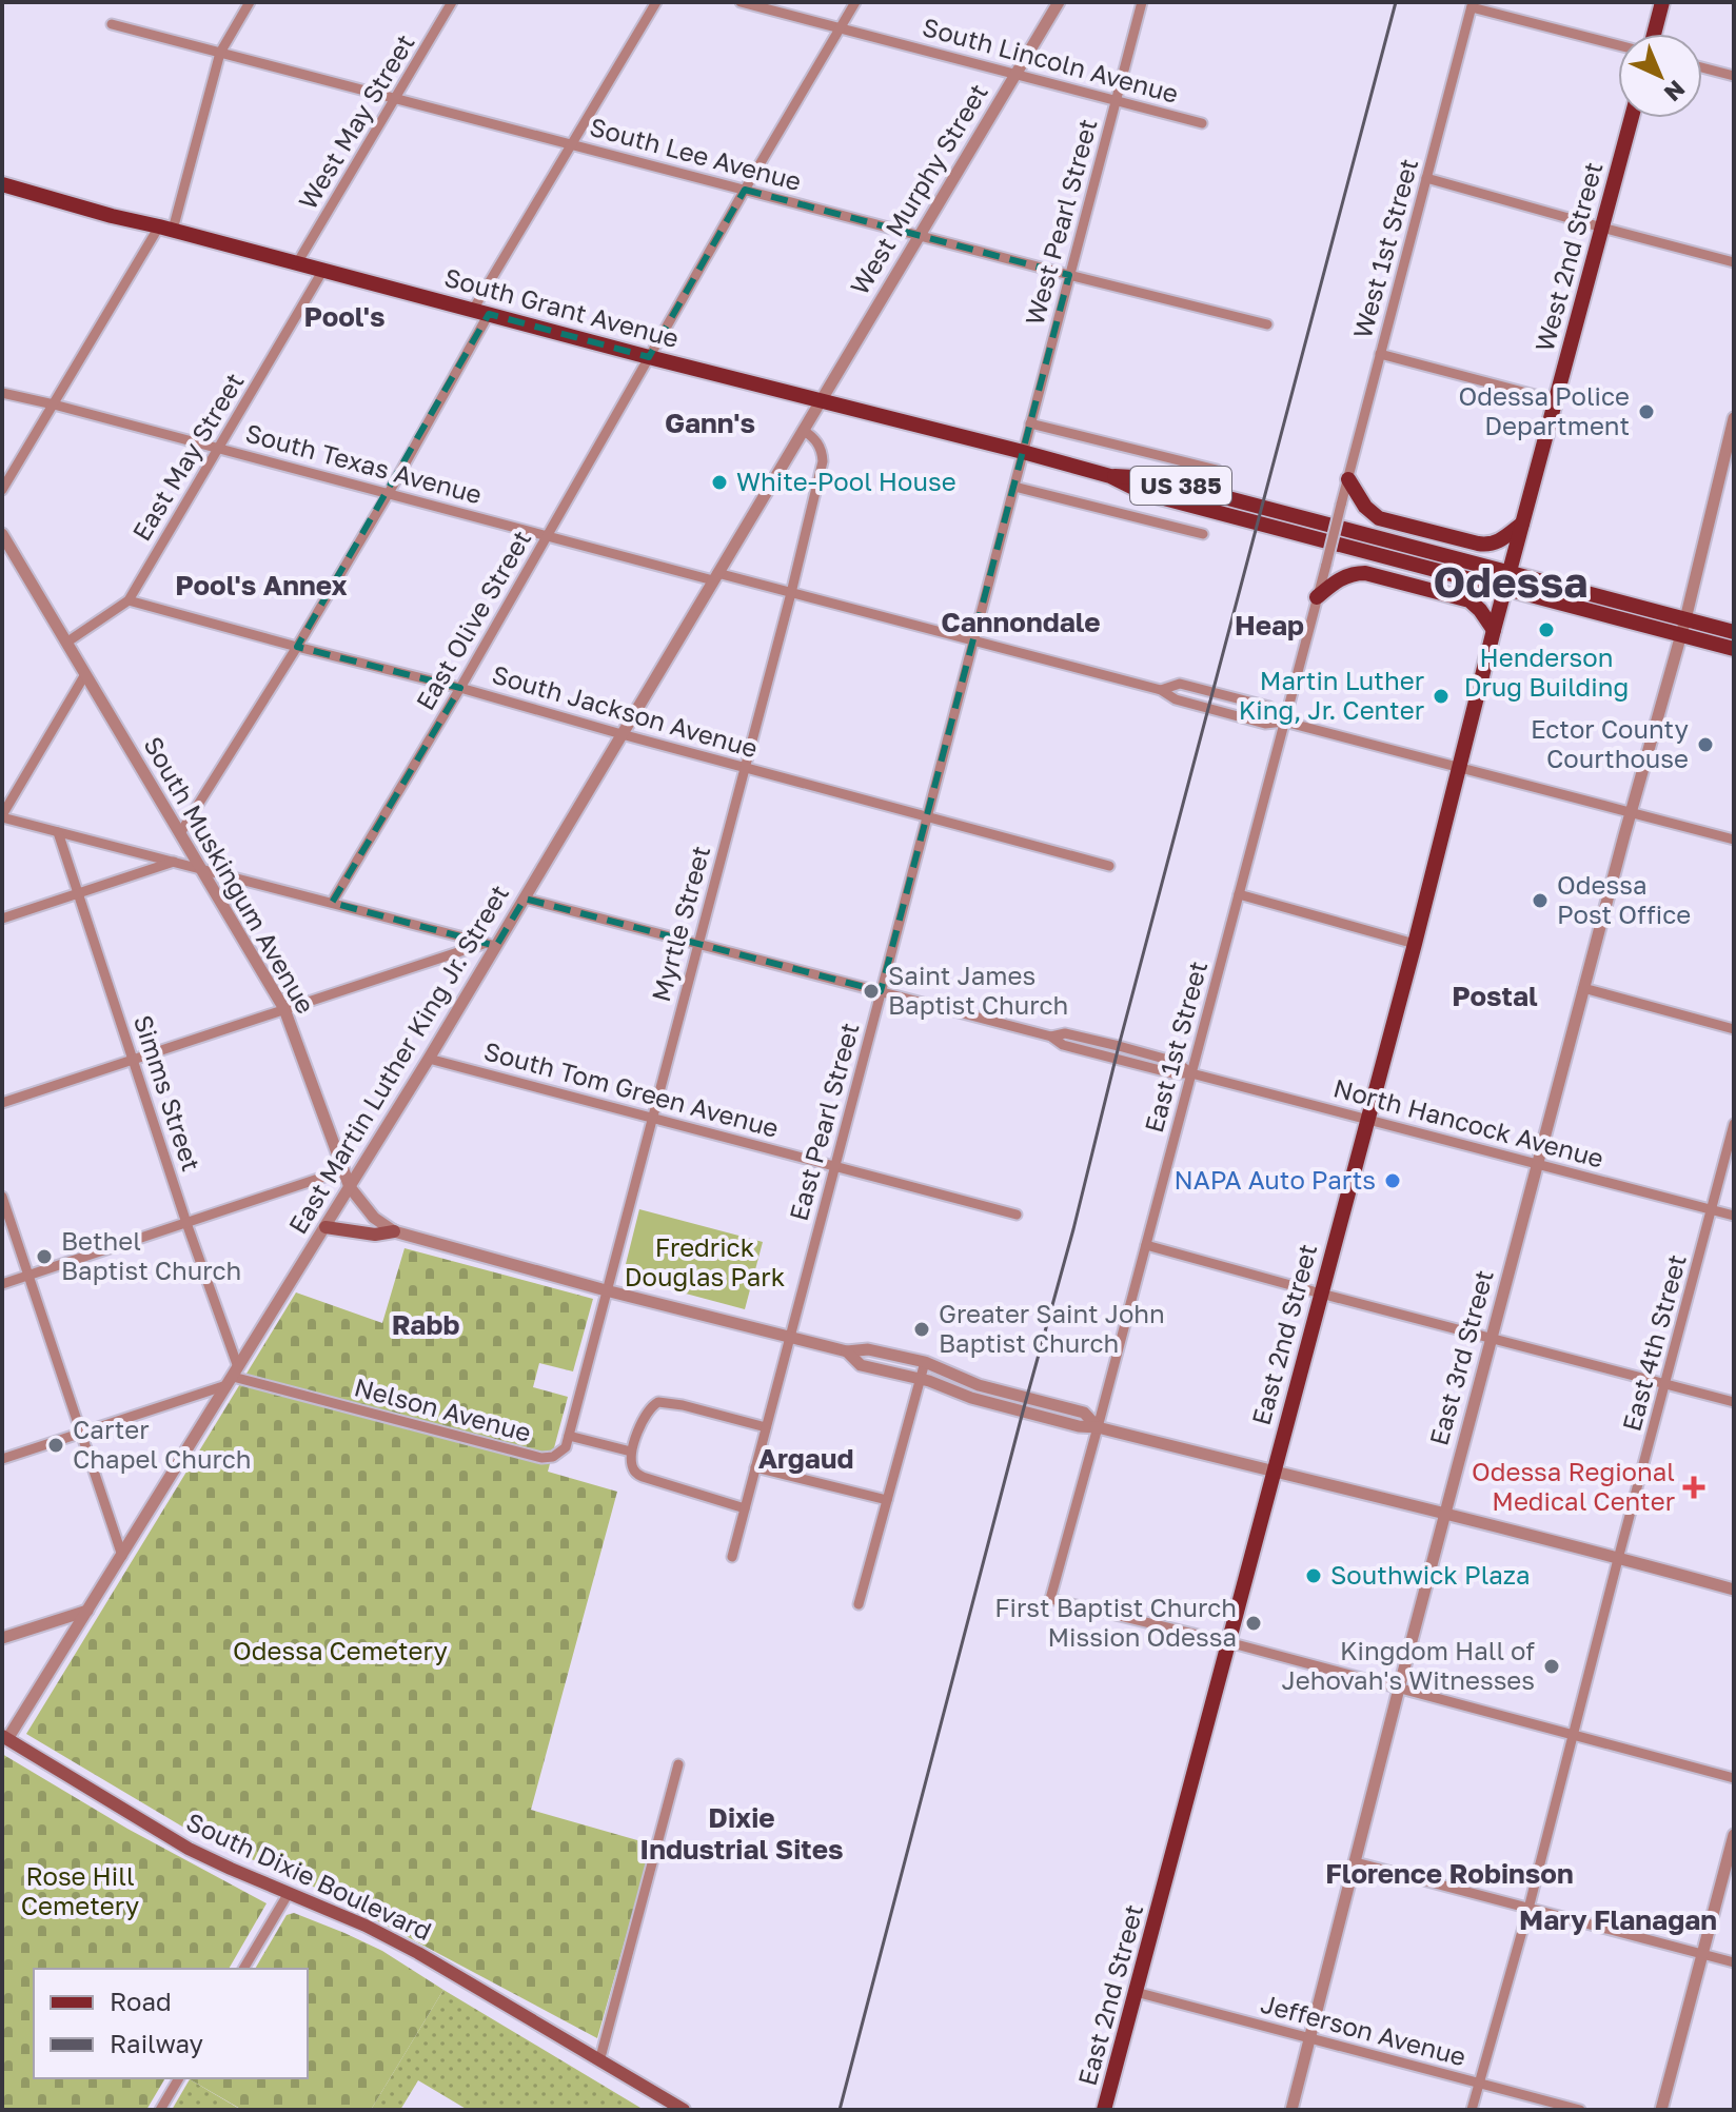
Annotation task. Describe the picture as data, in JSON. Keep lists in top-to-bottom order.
{
  "streets": {
    "main road": [
      "West 2nd Street",
      "South Grant Avenue",
      "US 385",
      "East 2nd Street",
      "South Dixie Boulevard"
    ],
    "street": [
      "South Lincoln Avenue",
      "West May Street",
      "South Lee Avenue",
      "West Murphy Street",
      "West Pearl Street",
      "West 1st Street",
      "East May Street",
      "South Texas Avenue",
      "East Olive Street",
      "South Jackson Avenue",
      "South Muskingum Avenue",
      "Myrtle Street",
      "East 1st Street",
      "East Martin Luther King Jr. Street",
      "South Tom Green Avenue",
      "Simms Street",
      "East Pearl Street",
      "North Hancock Avenue",
      "East 4th Street",
      "East 3rd Street",
      "Nelson Avenue",
      "Jefferson Avenue"
    ]
  },
  "crossings": [
    ["South Lincoln Avenue", "West Murphy Street"],
    ["South Lincoln Avenue", "West Pearl Street"],
    ["South Lincoln Avenue", "East Olive Street"],
    ["West May Street", "South Lee Avenue"],
    ["West May Street", "South Grant Avenue"],
    ["South Lee Avenue", "West Murphy Street"],
    ["South Lee Avenue", "West Pearl Street"],
    ["South Lee Avenue", "East Olive Street"],
    ["West Murphy Street", "South Grant Avenue"],
    ["West Murphy Street", "East Martin Luther King Jr. Street"],
    ["West Pearl Street", "South Grant Avenue"],
    ["West Pearl Street", "East Pearl Street"],
    ["West 1st Street", "East 1st Street"],
    ["West 2nd Street", "South Grant Avenue"],
    ["West 2nd Street", "US 385"],
    ["West 2nd Street", "East 2nd Street"],
    ["South Grant Avenue", "East May Street"],
    ["South Grant Avenue", "US 385"],
    ["South Grant Avenue", "East Olive Street"],
    ["South Grant Avenue", "East Martin Luther King Jr. Street"],
    ["South Grant Avenue", "East Pearl Street"],
    ["South Grant Avenue", "East 2nd Street"],
    ["East May Street", "South Texas Avenue"],
    ["East May Street", "South Jackson Avenue"],
    ["East May Street", "South Muskingum Avenue"],
    ["South Texas Avenue", "East Olive Street"],
    ["South Texas Avenue", "Myrtle Street"],
    ["South Texas Avenue", "East 1st Street"],
    ["South Texas Avenue", "East Martin Luther King Jr. Street"],
    ["South Texas Avenue", "East Pearl Street"],
    ["US 385", "East 2nd Street"],
    ["US 385", "East 3rd Street"],
    ["East Olive Street", "South Jackson Avenue"],
    ["South Jackson Avenue", "Myrtle Street"],
    ["South Jackson Avenue", "East Martin Luther King Jr. Street"],
    ["South Jackson Avenue", "East Pearl Street"],
    ["South Muskingum Avenue", "Myrtle Street"],
    ["South Muskingum Avenue", "East 1st Street"],
    ["South Muskingum Avenue", "East Martin Luther King Jr. Street"],
    ["South Muskingum Avenue", "East Pearl Street"],
    ["Myrtle Street", "East Martin Luther King Jr. Street"],
    ["Myrtle Street", "South Tom Green Avenue"],
    ["Myrtle Street", "North Hancock Avenue"],
    ["Myrtle Street", "Nelson Avenue"],
    ["East 1st Street", "North Hancock Avenue"],
    ["East 1st Street", "East 2nd Street"],
    ["East Martin Luther King Jr. Street", "South Tom Green Avenue"],
    ["East Martin Luther King Jr. Street", "Simms Street"],
    ["East Martin Luther King Jr. Street", "North Hancock Avenue"],
    ["East Martin Luther King Jr. Street", "Nelson Avenue"],
    ["East Martin Luther King Jr. Street", "South Dixie Boulevard"],
    ["South Tom Green Avenue", "East Pearl Street"],
    ["Simms Street", "Nelson Avenue"],
    ["East Pearl Street", "North Hancock Avenue"],
    ["North Hancock Avenue", "East 2nd Street"],
    ["North Hancock Avenue", "East 4th Street"],
    ["North Hancock Avenue", "East 3rd Street"],
    ["East 2nd Street", "Jefferson Avenue"],
    ["East 4th Street", "Jefferson Avenue"],
    ["East 3rd Street", "Jefferson Avenue"]
  ],
  "districts": [
    "Pool's",
    "Gann's",
    "Odessa",
    "Pool's Annex",
    "Cannondale",
    "Heap",
    "Postal",
    "Rabb",
    "Argaud",
    "Dixie Industrial Sites",
    "Florence Robinson",
    "Mary Flanagan"
  ],
  "parks": ["Fredrick Douglas Park", "Odessa Cemetery", "Rose Hill Cemetery"],
  "places": {
    "other": [
      "Odessa Police Department",
      "White-Pool House",
      "Henderson Drug Building",
      "Martin Luther King, Jr. Center",
      "Ector County Courthouse",
      "Odessa Post Office",
      "Saint James Baptist Church",
      "NAPA Auto Parts",
      "Bethel Baptist Church",
      "Greater Saint John Baptist Church",
      "Carter Chapel Church",
      "Southwick Plaza",
      "First Baptist Church Mission Odessa",
      "Kingdom Hall of Jehovah's Witnesses"
    ],
    "health": ["Odessa Regional Medical Center"]
  },
  "legend": ["Road", "Railway"],
  "north": "bottom right"
}
